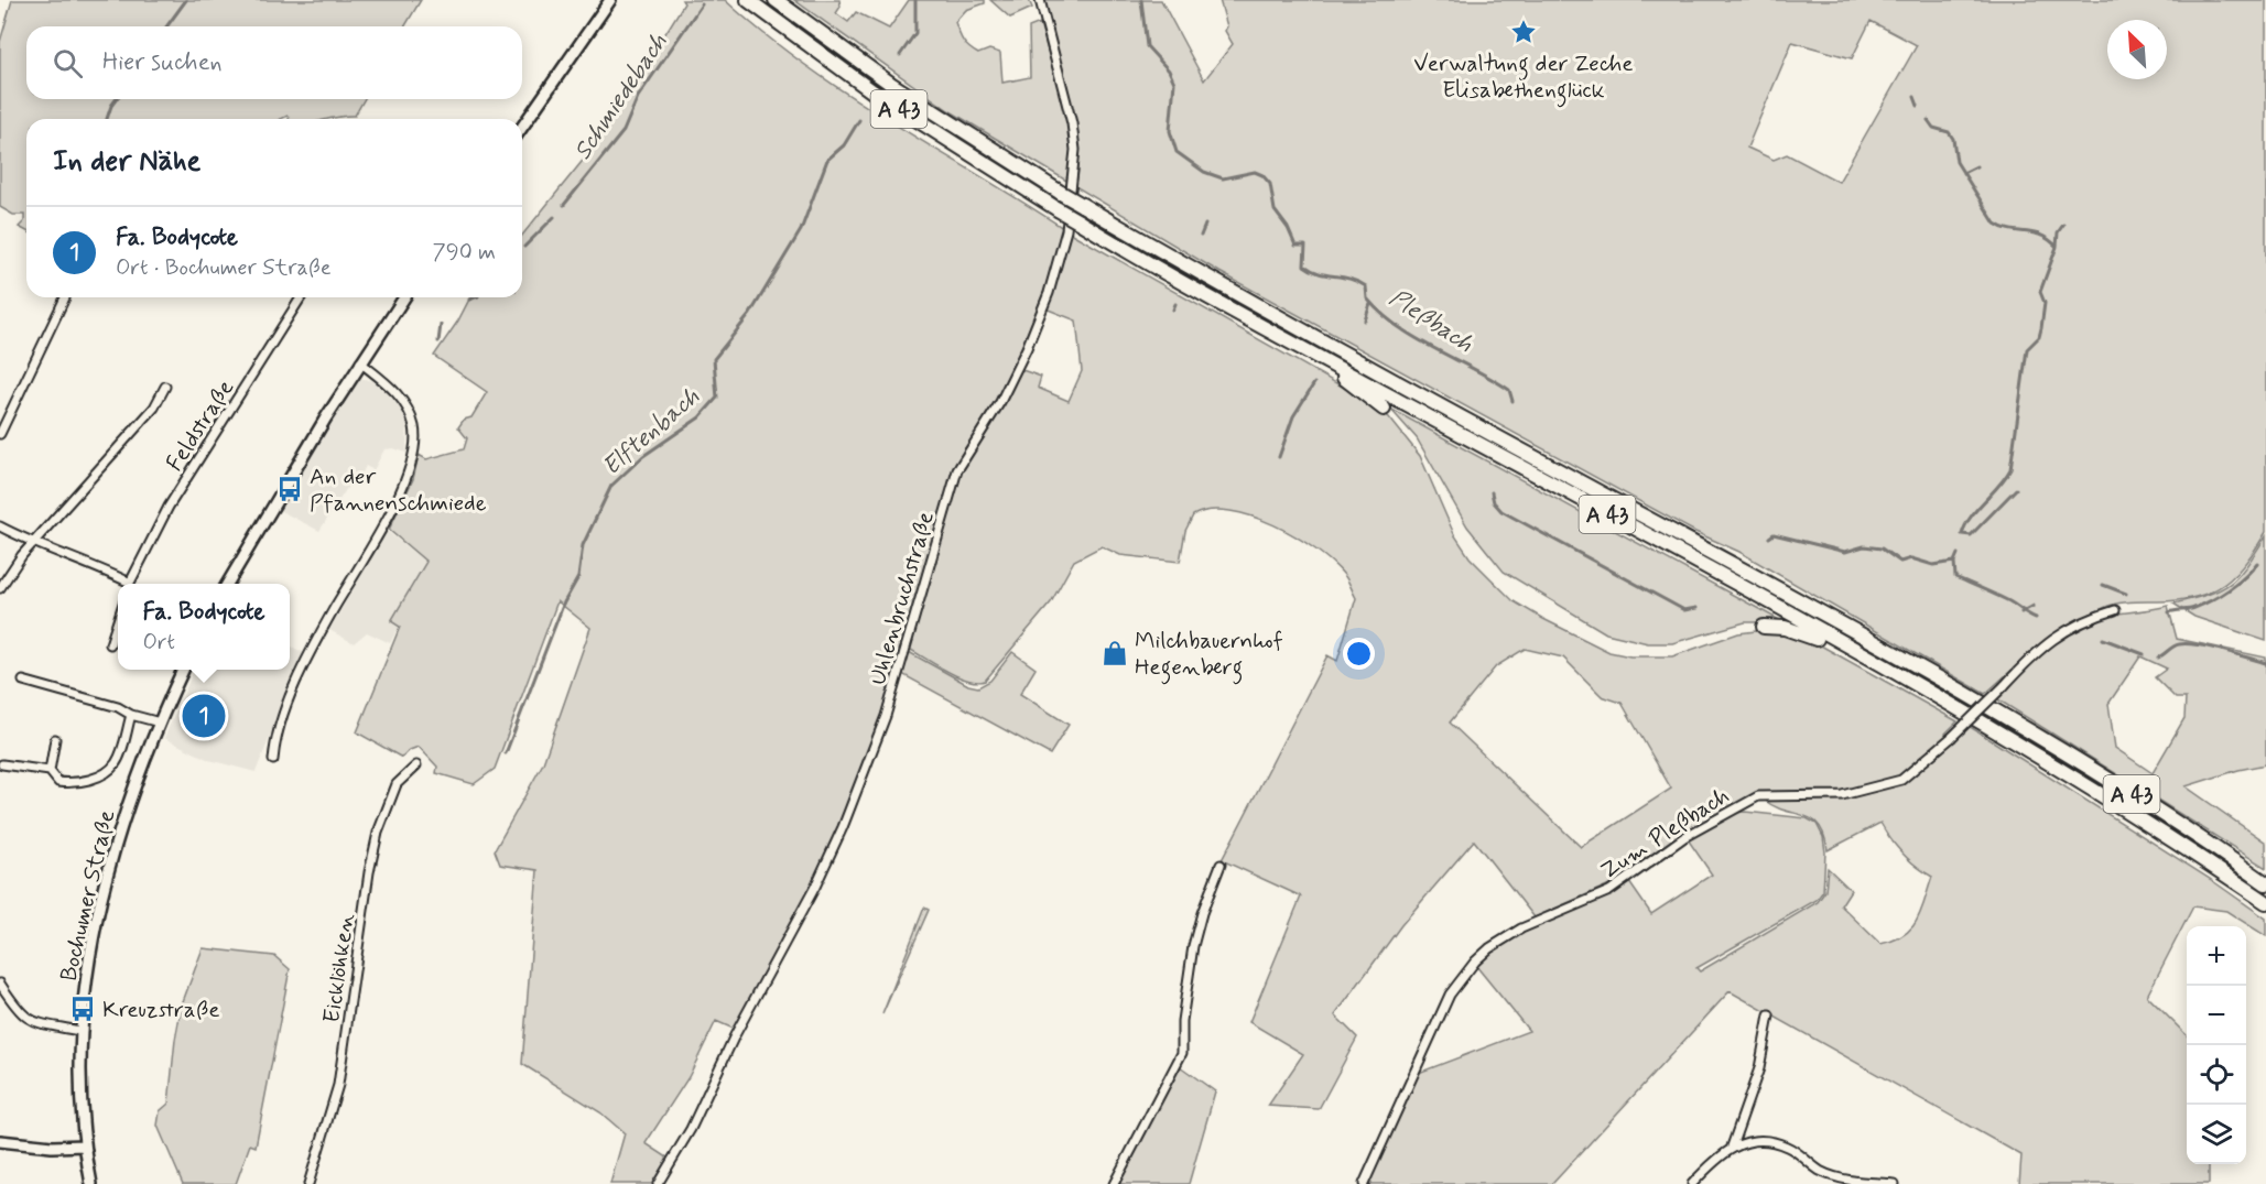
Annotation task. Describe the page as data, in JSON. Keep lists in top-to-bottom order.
{
  "streets": {
    "highway": ["A 43"],
    "main road": ["Bochumer Straße"],
    "street": [
      "Feldstraße",
      "Uhlenbruchstraße",
      "Zum Pleßbach",
      "Eicklöhken"
    ]
  },
  "water": ["Schmiedebach", "Pleßbach", "Elftenbach"],
  "places": {
    "place": ["Verwaltung der Zeche Elisabethenglück"],
    "bus stop": ["An der Pfannenschmiede", "Kreuzstraße"],
    "shop": ["Milchbauernhof Hegenberg"]
  },
  "north": "top left",
  "page": {
    "search": "Hier suchen",
    "heading": "In der Nähe",
    "list": [
      {
        "mark": "1",
        "name": "Fa. Bodycote",
        "note": "Ort · Bochumer Straße",
        "value": "790 m"
      }
    ],
    "popup": ["Fa. Bodycote", "Ort"],
    "pins": "1",
    "map_buttons": ["+", "−"]
  }
}
